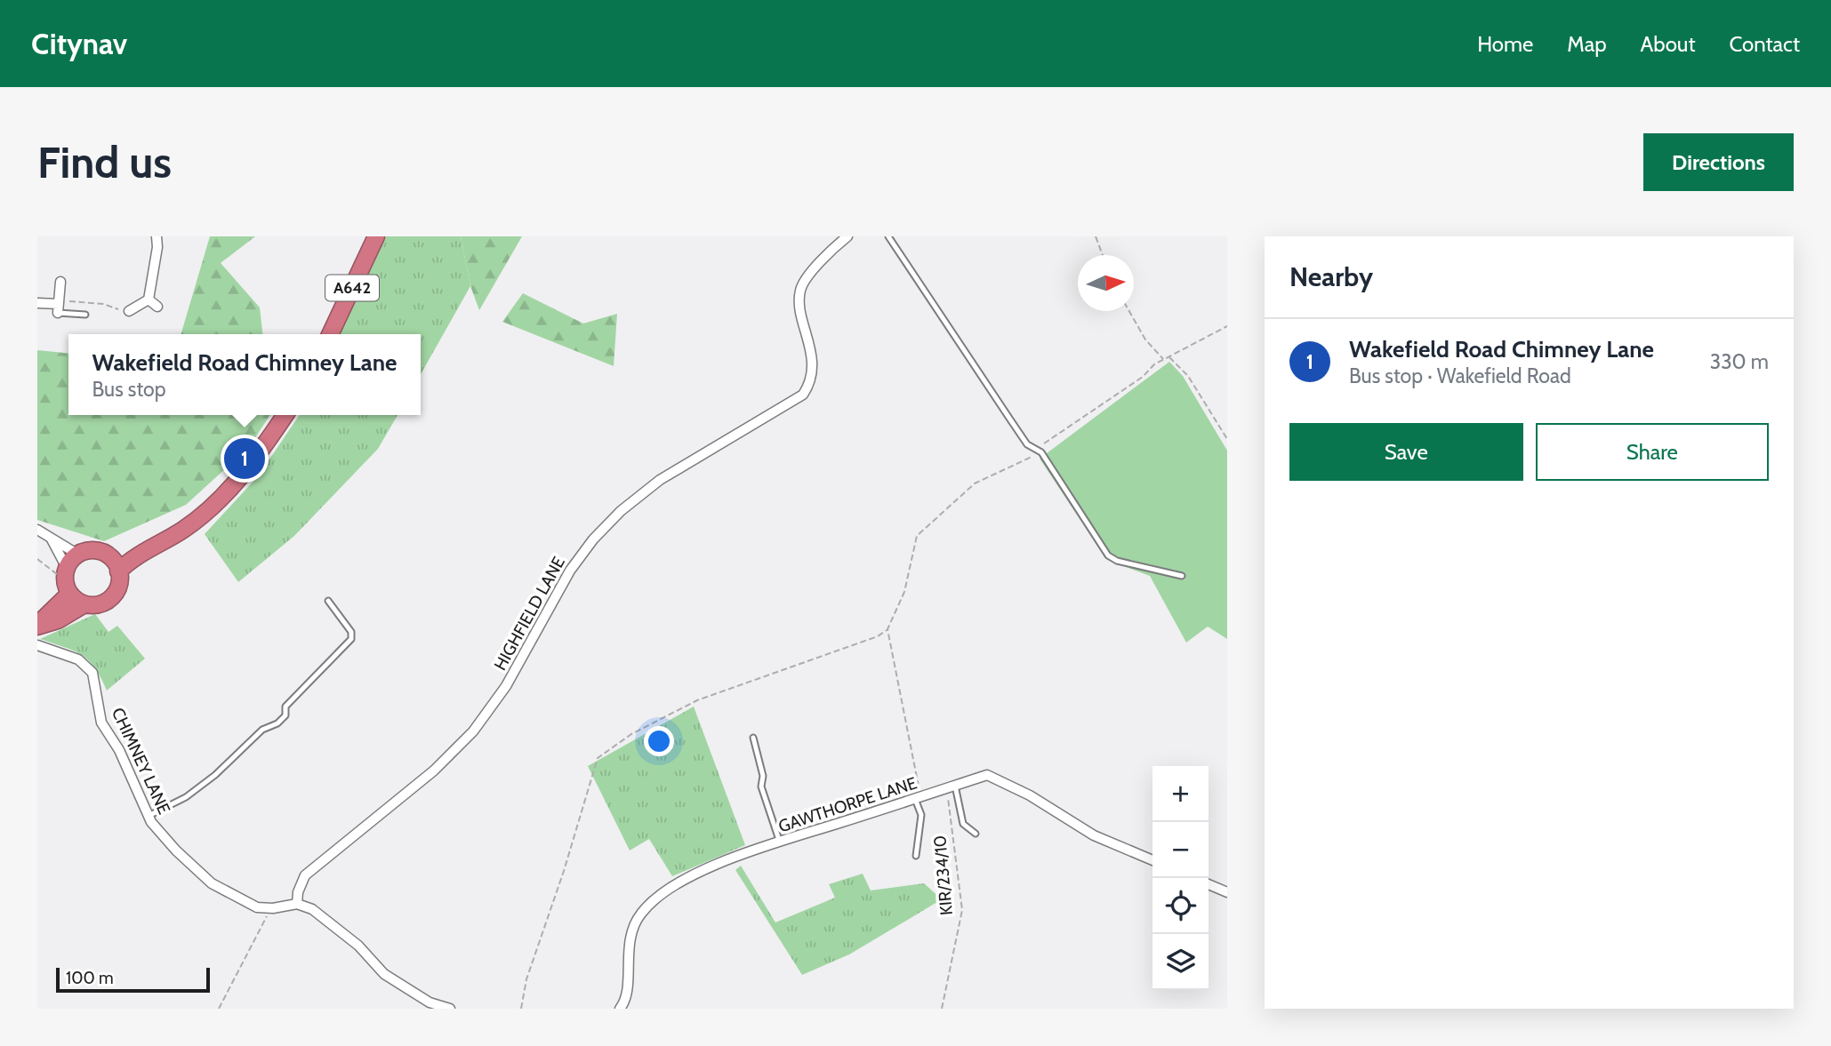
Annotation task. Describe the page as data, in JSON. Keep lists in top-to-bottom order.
{
  "streets": {
    "highway": ["A642"],
    "street": ["HIGHFIELD LANE", "CHIMNEY LANE", "GAWTHORPE LANE"],
    "path": ["KIR/234/10"]
  },
  "crossings": [
    ["HIGHFIELD LANE", "CHIMNEY LANE"],
    ["GAWTHORPE LANE", "KIR/234/10"]
  ],
  "scale_bar": "100 m",
  "north": "right",
  "page": {
    "header": "Citynav",
    "nav": [
      "Home",
      "Map",
      "About",
      "Contact"
    ],
    "buttons": [
      "Directions",
      ["Save", "Share"]
    ],
    "title": "Find us",
    "heading": "Nearby",
    "list": [
      {
        "mark": "1",
        "name": "Wakefield Road Chimney Lane",
        "note": "Bus stop · Wakefield Road",
        "value": "330 m"
      }
    ],
    "popup": ["Wakefield Road Chimney Lane", "Bus stop"],
    "pins": "1",
    "map_buttons": ["+", "−"],
    "scale": "100 m"
  }
}
